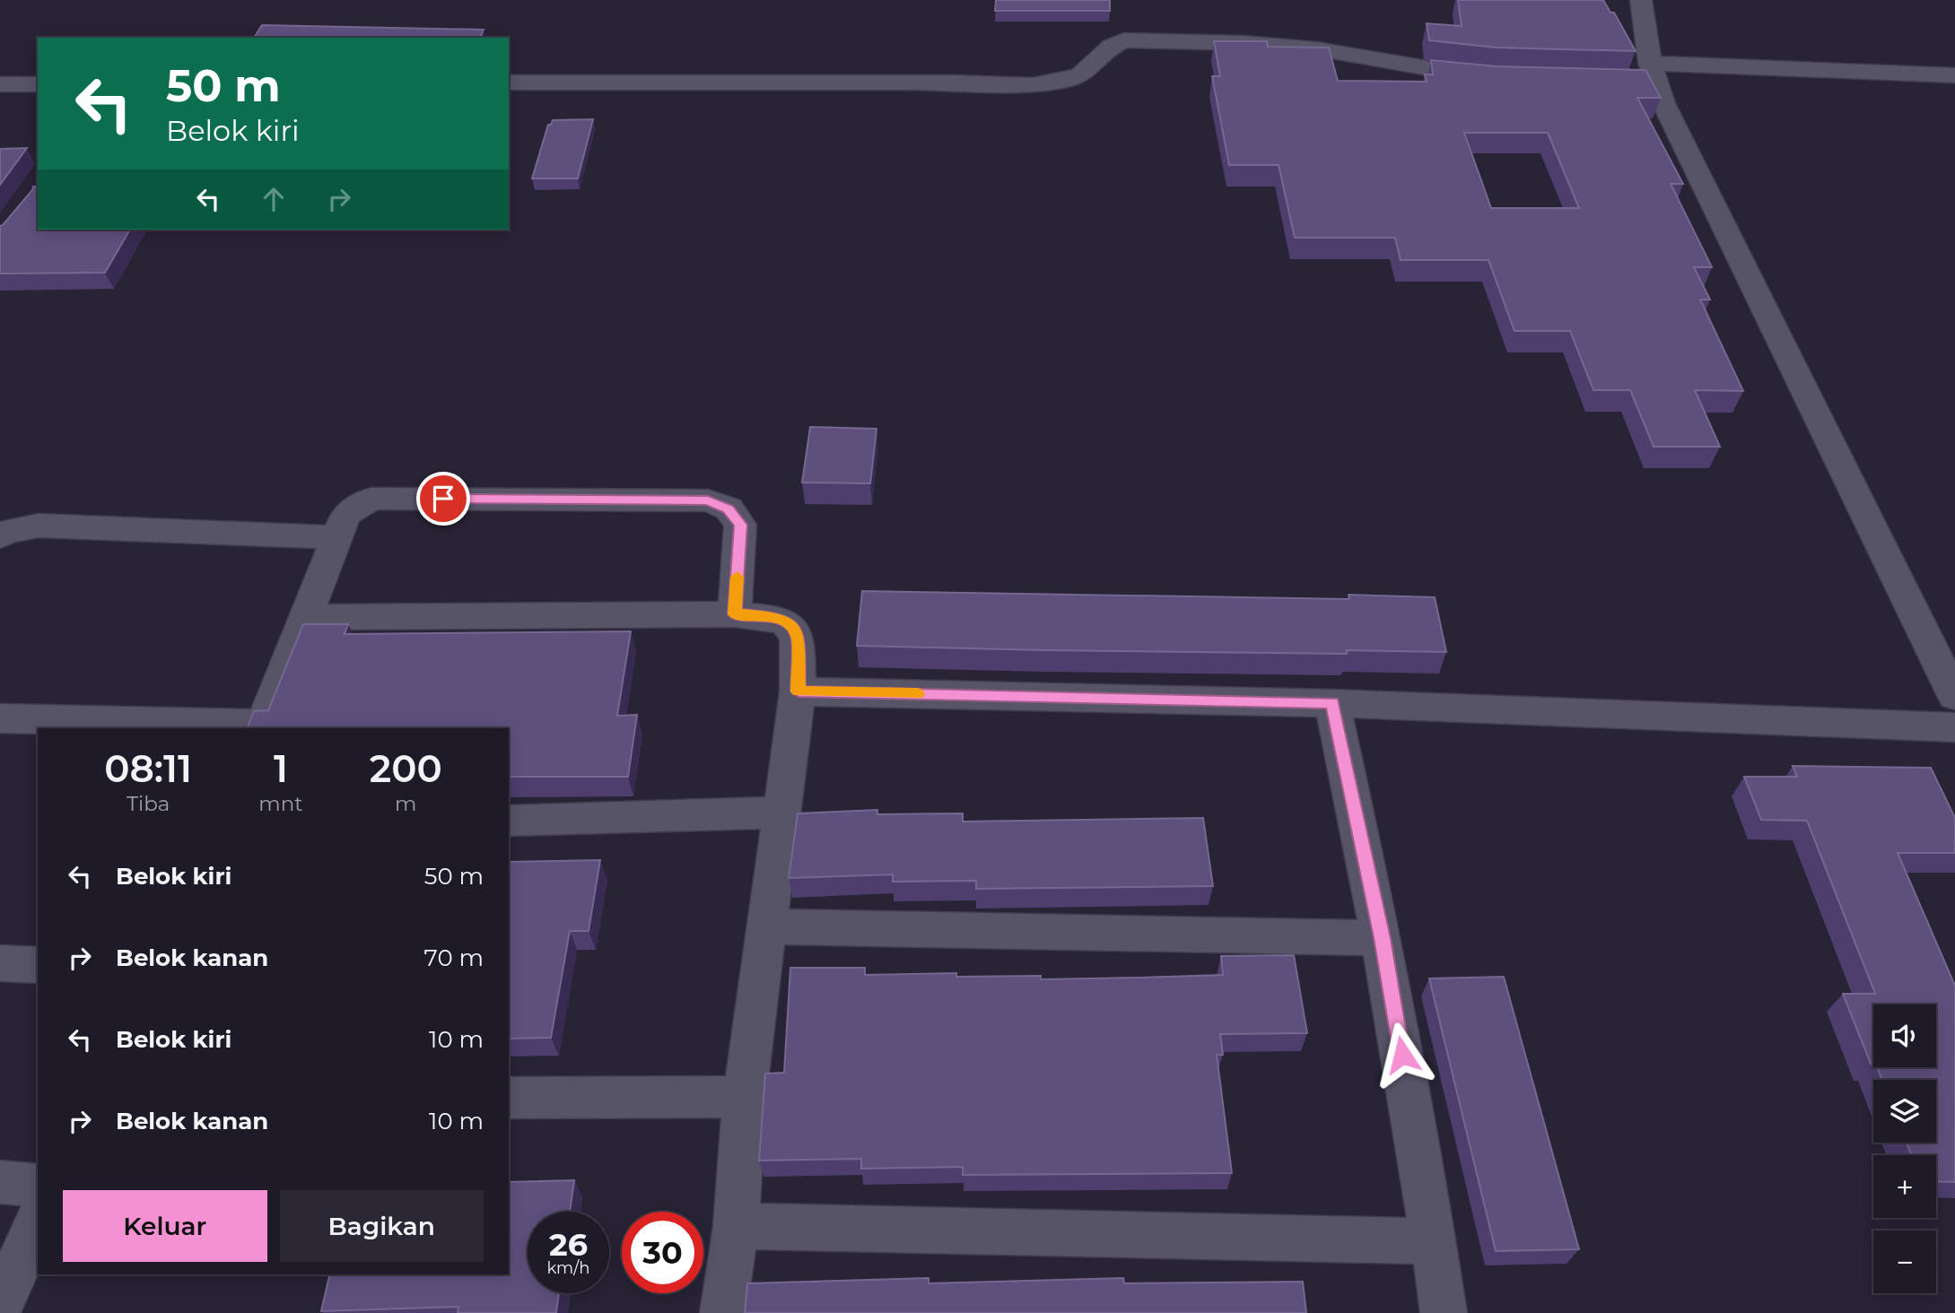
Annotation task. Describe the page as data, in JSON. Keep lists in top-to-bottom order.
{
  "page": {
    "turn": ["50 m", "Belok kiri"],
    "eta": [
      "08:11",
      "Tiba",
      "1",
      "mnt",
      "200",
      "m"
    ],
    "list": [
      {
        "name": "Belok kiri",
        "value": "50 m"
      },
      {
        "name": "Belok kanan",
        "value": "70 m"
      },
      {
        "name": "Belok kiri",
        "value": "10 m"
      },
      {
        "name": "Belok kanan",
        "value": "10 m"
      }
    ],
    "map_buttons": ["+", "−"],
    "buttons": ["Keluar", "Bagikan"],
    "speed": "26 km/h",
    "limit": "30"
  }
}
